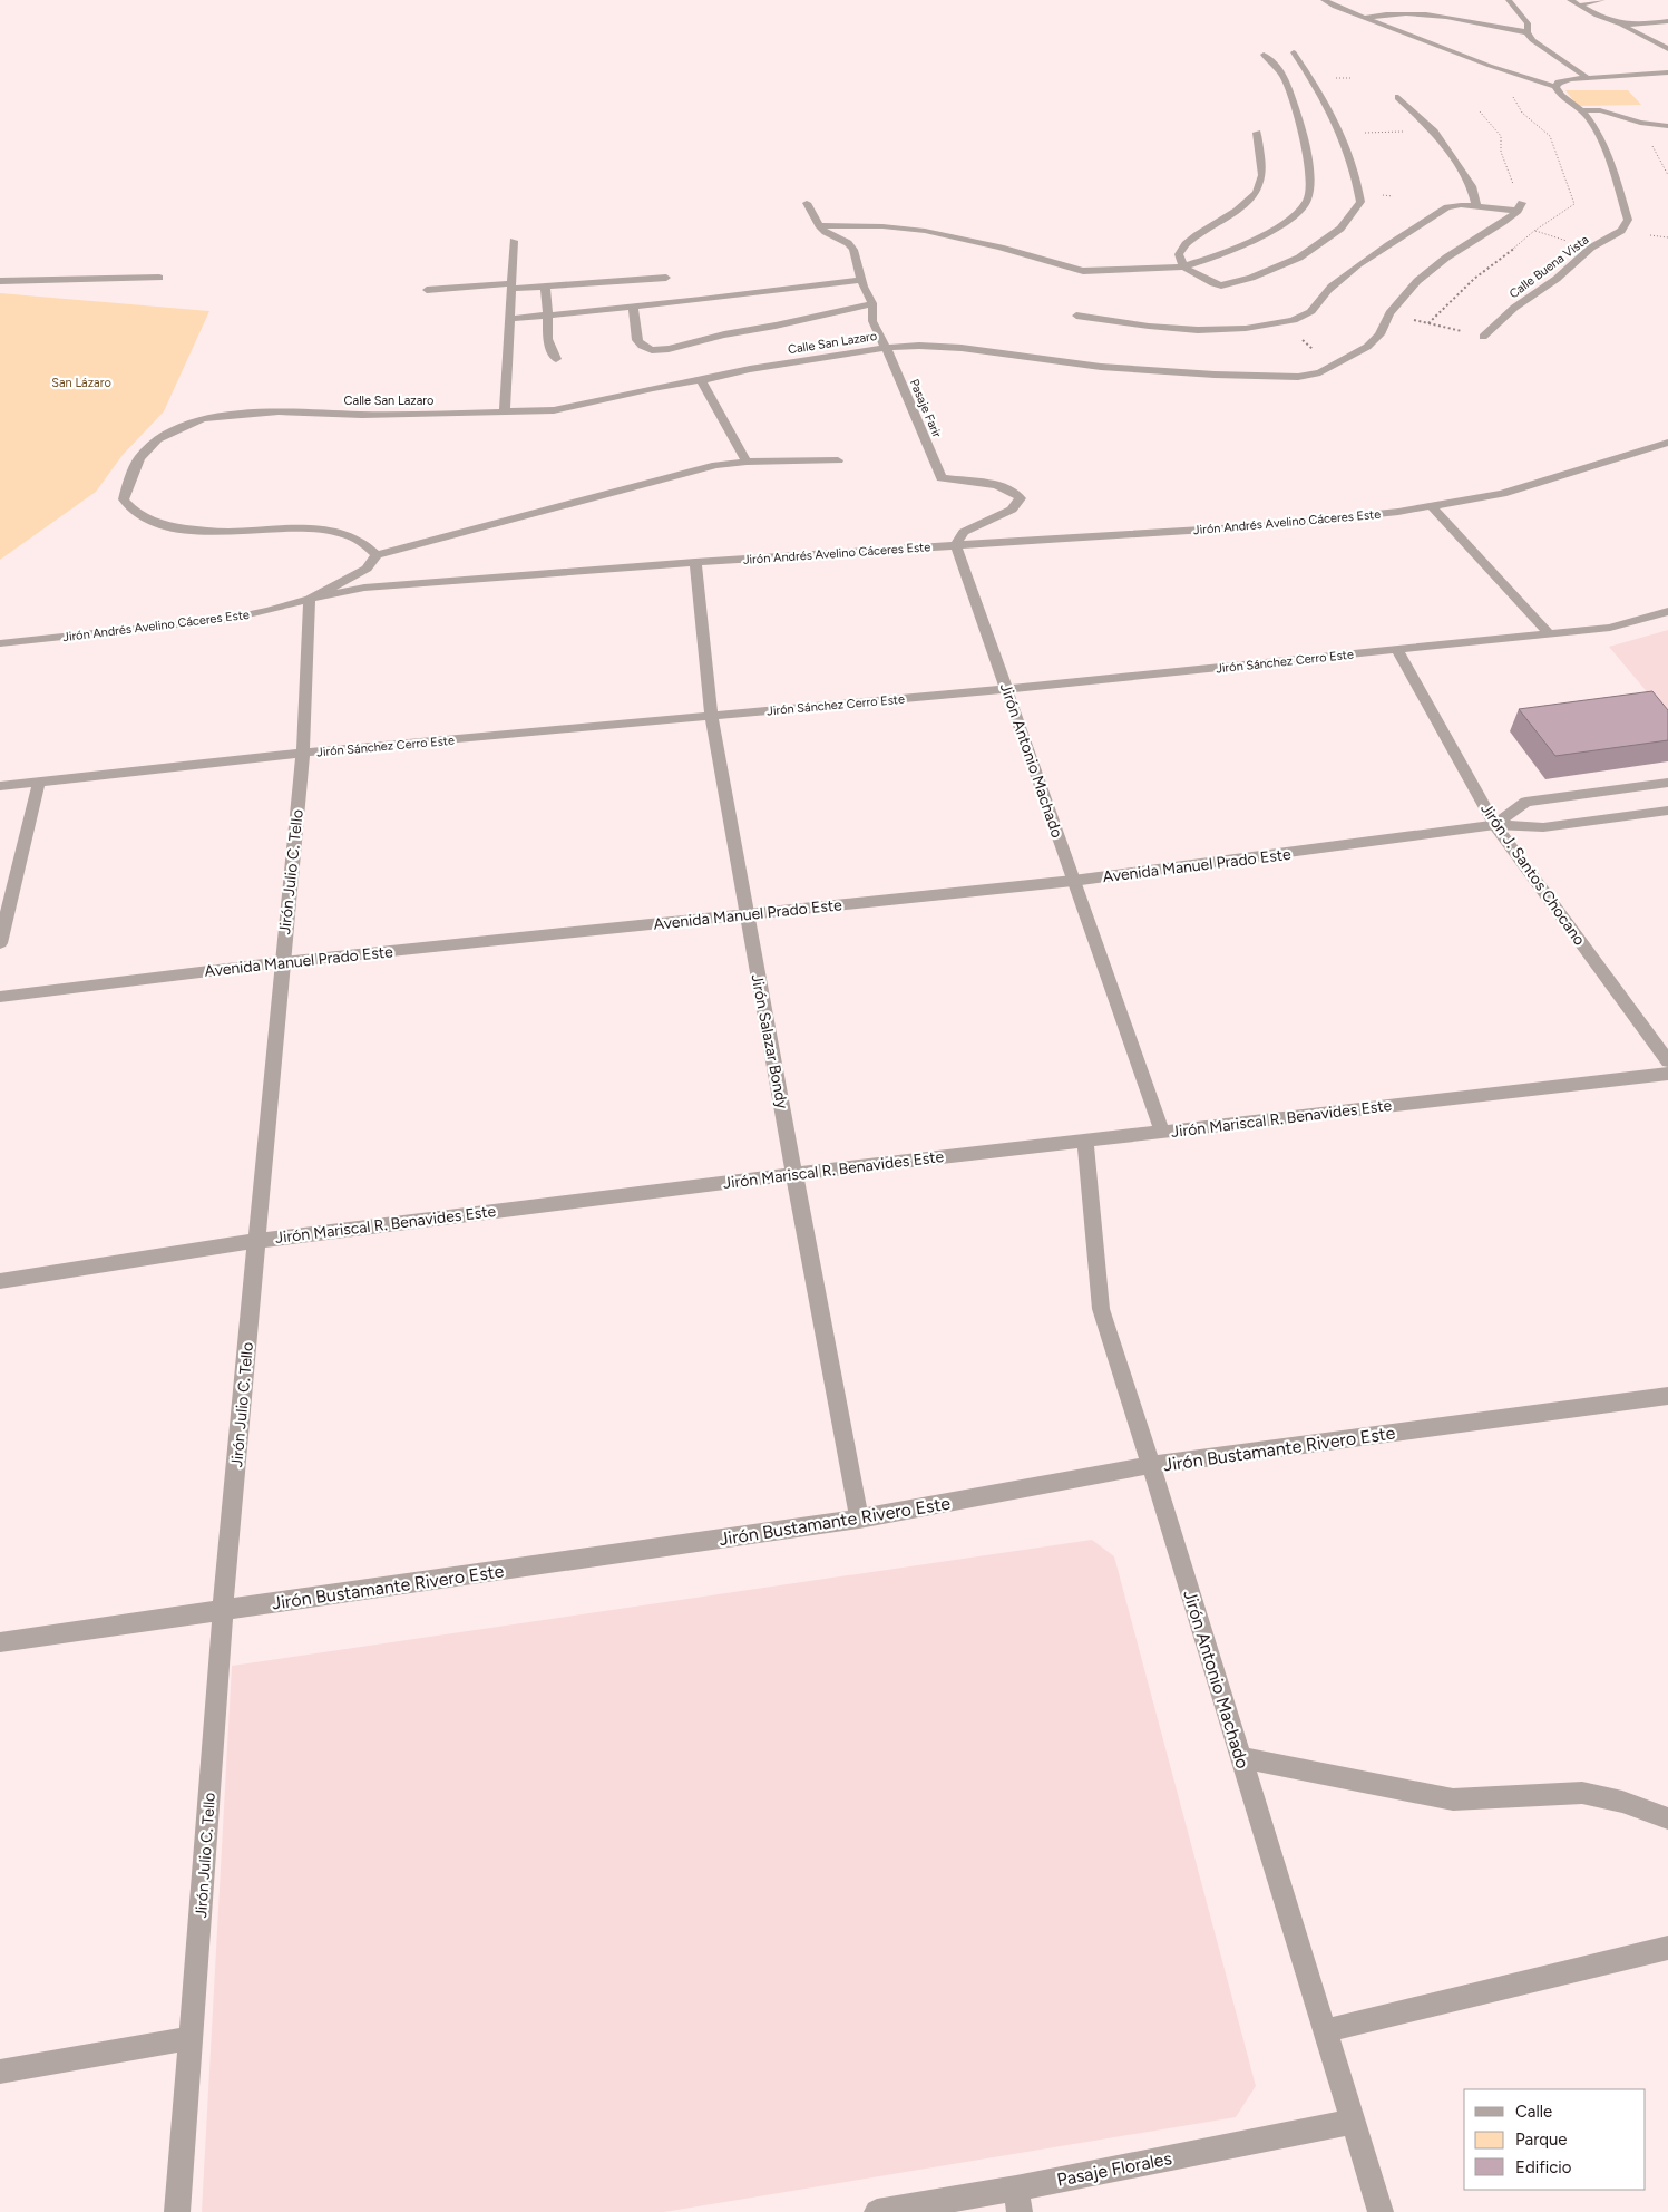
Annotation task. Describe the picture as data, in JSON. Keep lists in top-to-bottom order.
{
  "streets": {
    "street": [
      "Calle Buena Vista",
      "Calle San Lazaro",
      "Pasaje Farir",
      "Jirón Andrés Avelino Cáceres Este",
      "Jirón Sánchez Cerro Este",
      "Jirón Antonio Machado",
      "Avenida Manuel Prado Este",
      "Jirón Julio C. Tello",
      "Jirón J. Santos Chocano",
      "Jirón Salazar Bondy",
      "Jirón Mariscal R. Benavides Este",
      "Jirón Bustamante Rivero Este",
      "Pasaje Florales"
    ]
  },
  "crossings": [
    ["Calle San Lazaro", "Pasaje Farir"],
    ["Pasaje Farir", "Jirón Andrés Avelino Cáceres Este"],
    ["Pasaje Farir", "Jirón Antonio Machado"],
    ["Jirón Andrés Avelino Cáceres Este", "Jirón Antonio Machado"],
    ["Jirón Andrés Avelino Cáceres Este", "Jirón Julio C. Tello"],
    ["Jirón Andrés Avelino Cáceres Este", "Jirón Salazar Bondy"],
    ["Jirón Sánchez Cerro Este", "Jirón Antonio Machado"],
    ["Jirón Sánchez Cerro Este", "Jirón Julio C. Tello"],
    ["Jirón Sánchez Cerro Este", "Jirón J. Santos Chocano"],
    ["Jirón Sánchez Cerro Este", "Jirón Salazar Bondy"],
    ["Jirón Antonio Machado", "Avenida Manuel Prado Este"],
    ["Jirón Antonio Machado", "Jirón Mariscal R. Benavides Este"],
    ["Jirón Antonio Machado", "Jirón Bustamante Rivero Este"],
    ["Jirón Antonio Machado", "Pasaje Florales"],
    ["Avenida Manuel Prado Este", "Jirón Julio C. Tello"],
    ["Avenida Manuel Prado Este", "Jirón J. Santos Chocano"],
    ["Avenida Manuel Prado Este", "Jirón Salazar Bondy"],
    ["Jirón Julio C. Tello", "Jirón Mariscal R. Benavides Este"],
    ["Jirón Julio C. Tello", "Jirón Bustamante Rivero Este"],
    ["Jirón Salazar Bondy", "Jirón Mariscal R. Benavides Este"],
    ["Jirón Salazar Bondy", "Jirón Bustamante Rivero Este"]
  ],
  "parks": ["San Lázaro"],
  "legend": ["Calle", "Parque", "Edificio"]
}
